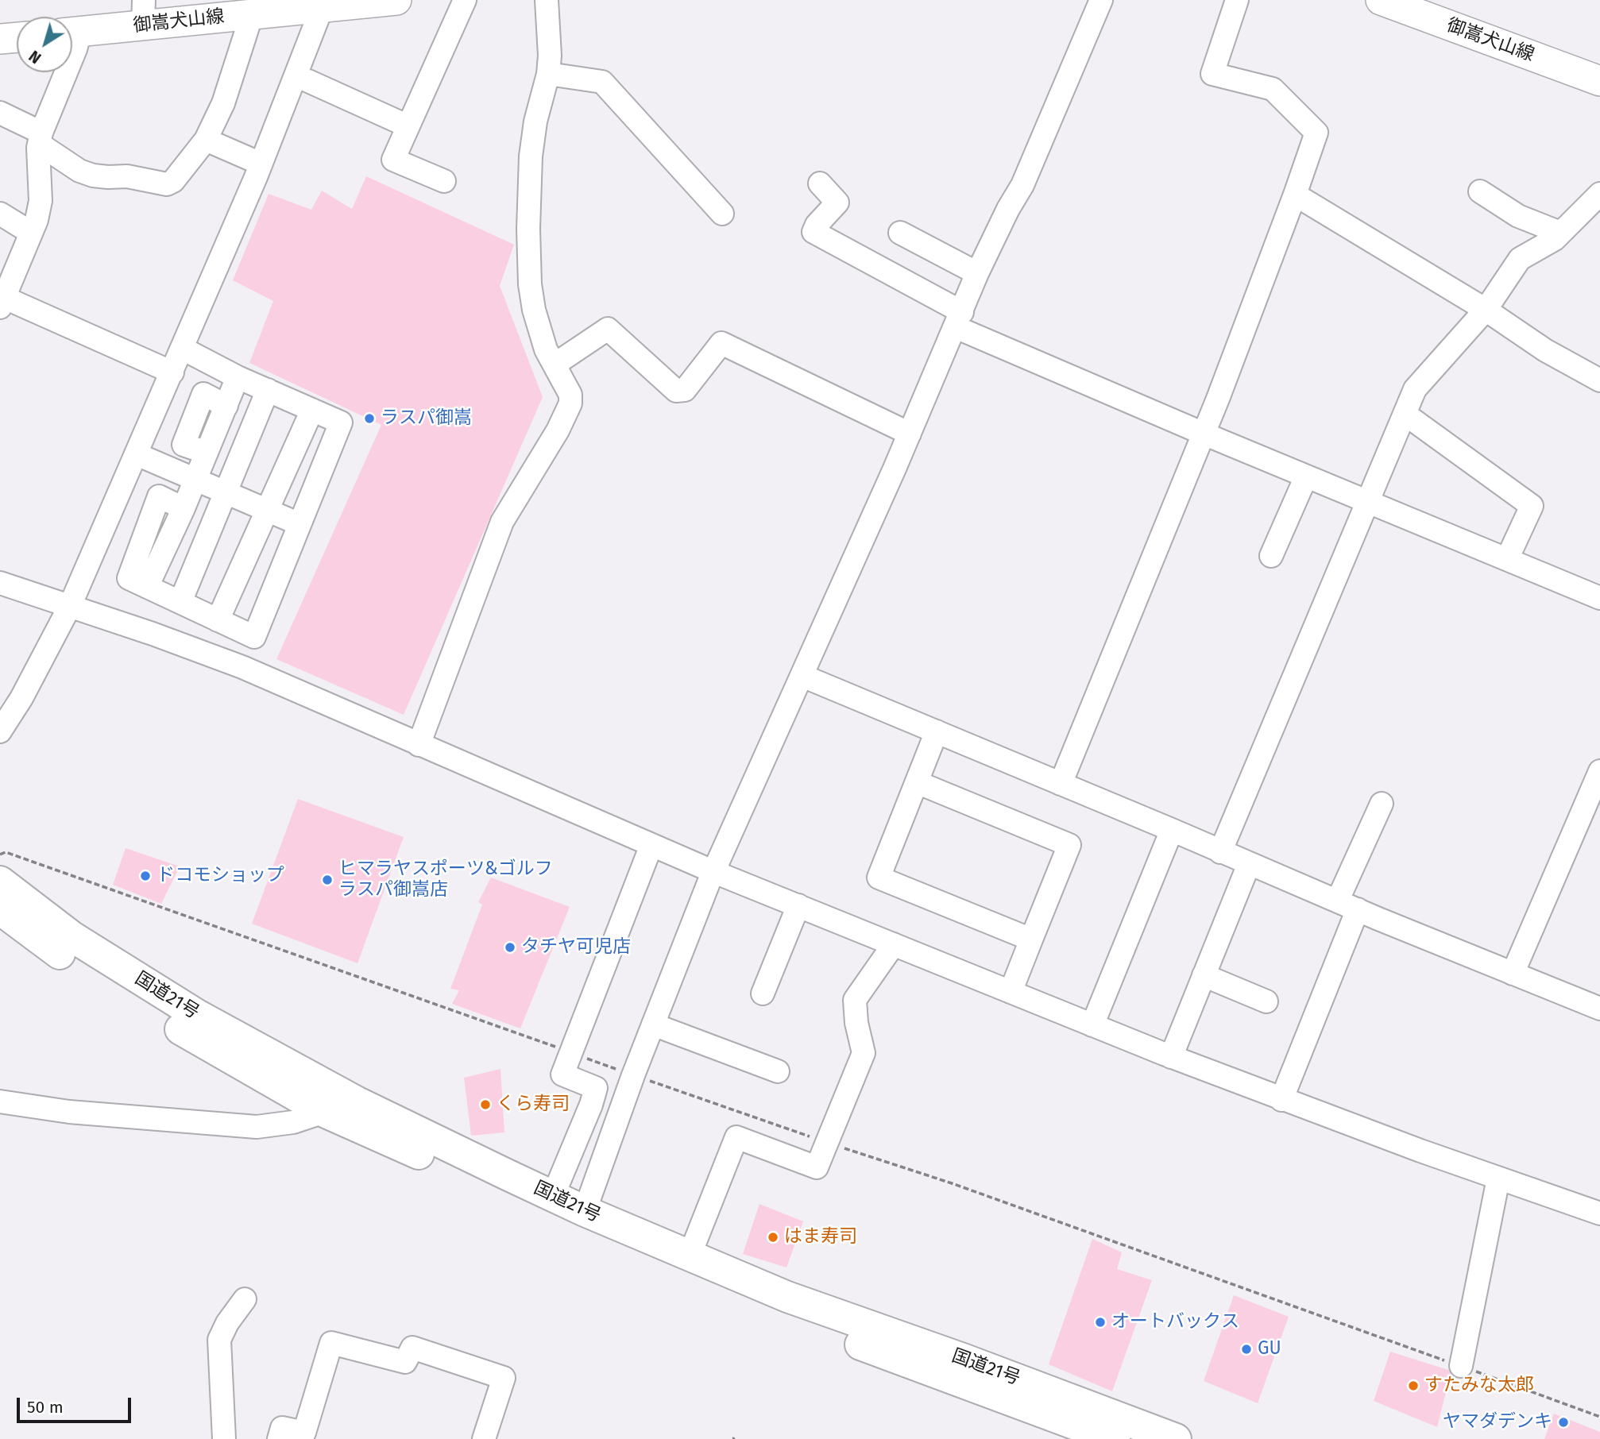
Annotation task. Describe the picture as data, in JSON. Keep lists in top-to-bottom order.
{
  "streets": {
    "highway": ["国道21号"],
    "main road": ["御嵩犬山線"]
  },
  "places": [
    "ラスパ御嵩",
    "ドコモショップ",
    "ヒマラヤスポーツ&ゴルフ ラスパ御嵩店",
    "タチヤ可児店",
    "くら寿司",
    "はま寿司",
    "オートバックス",
    "GU",
    "すたみな太郎",
    "ヤマダデンキ"
  ],
  "scale_bar": "50 m",
  "north": "bottom left"
}
